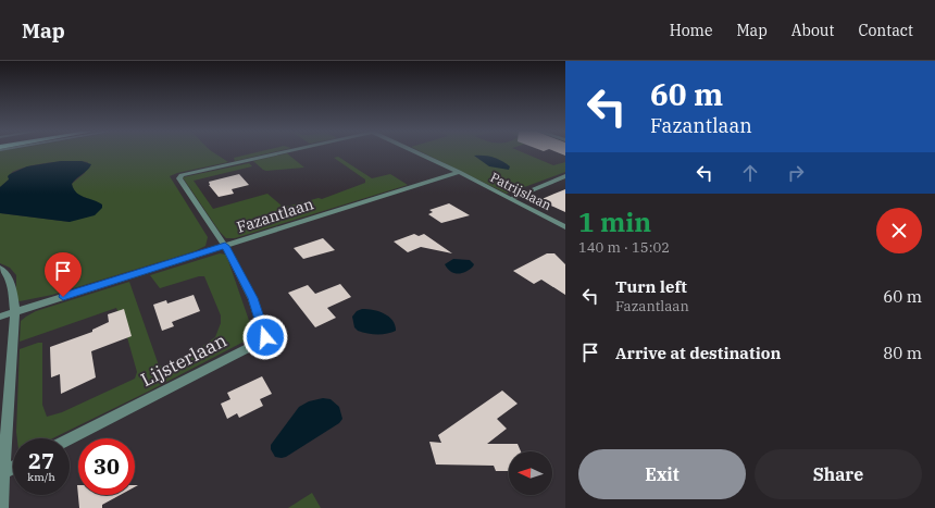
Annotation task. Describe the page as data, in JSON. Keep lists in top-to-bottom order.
{
  "streets": {
    "street": ["Patrijslaan", "Fazantlaan", "Lijsterlaan"]
  },
  "crossings": [
    ["Patrijslaan", "Fazantlaan"],
    ["Fazantlaan", "Lijsterlaan"]
  ],
  "north": "left",
  "page": {
    "header": "Map",
    "nav": [
      "Home",
      "Map",
      "About",
      "Contact"
    ],
    "turn": ["60 m", "Fazantlaan"],
    "heading": ["1 min", "140 m · 15:02"],
    "list": [
      {
        "name": "Turn left",
        "note": "Fazantlaan",
        "value": "60 m"
      },
      {
        "name": "Arrive at destination",
        "value": "80 m"
      }
    ],
    "speed": "27 km/h",
    "limit": "30",
    "buttons": ["Exit", "Share"]
  }
}
